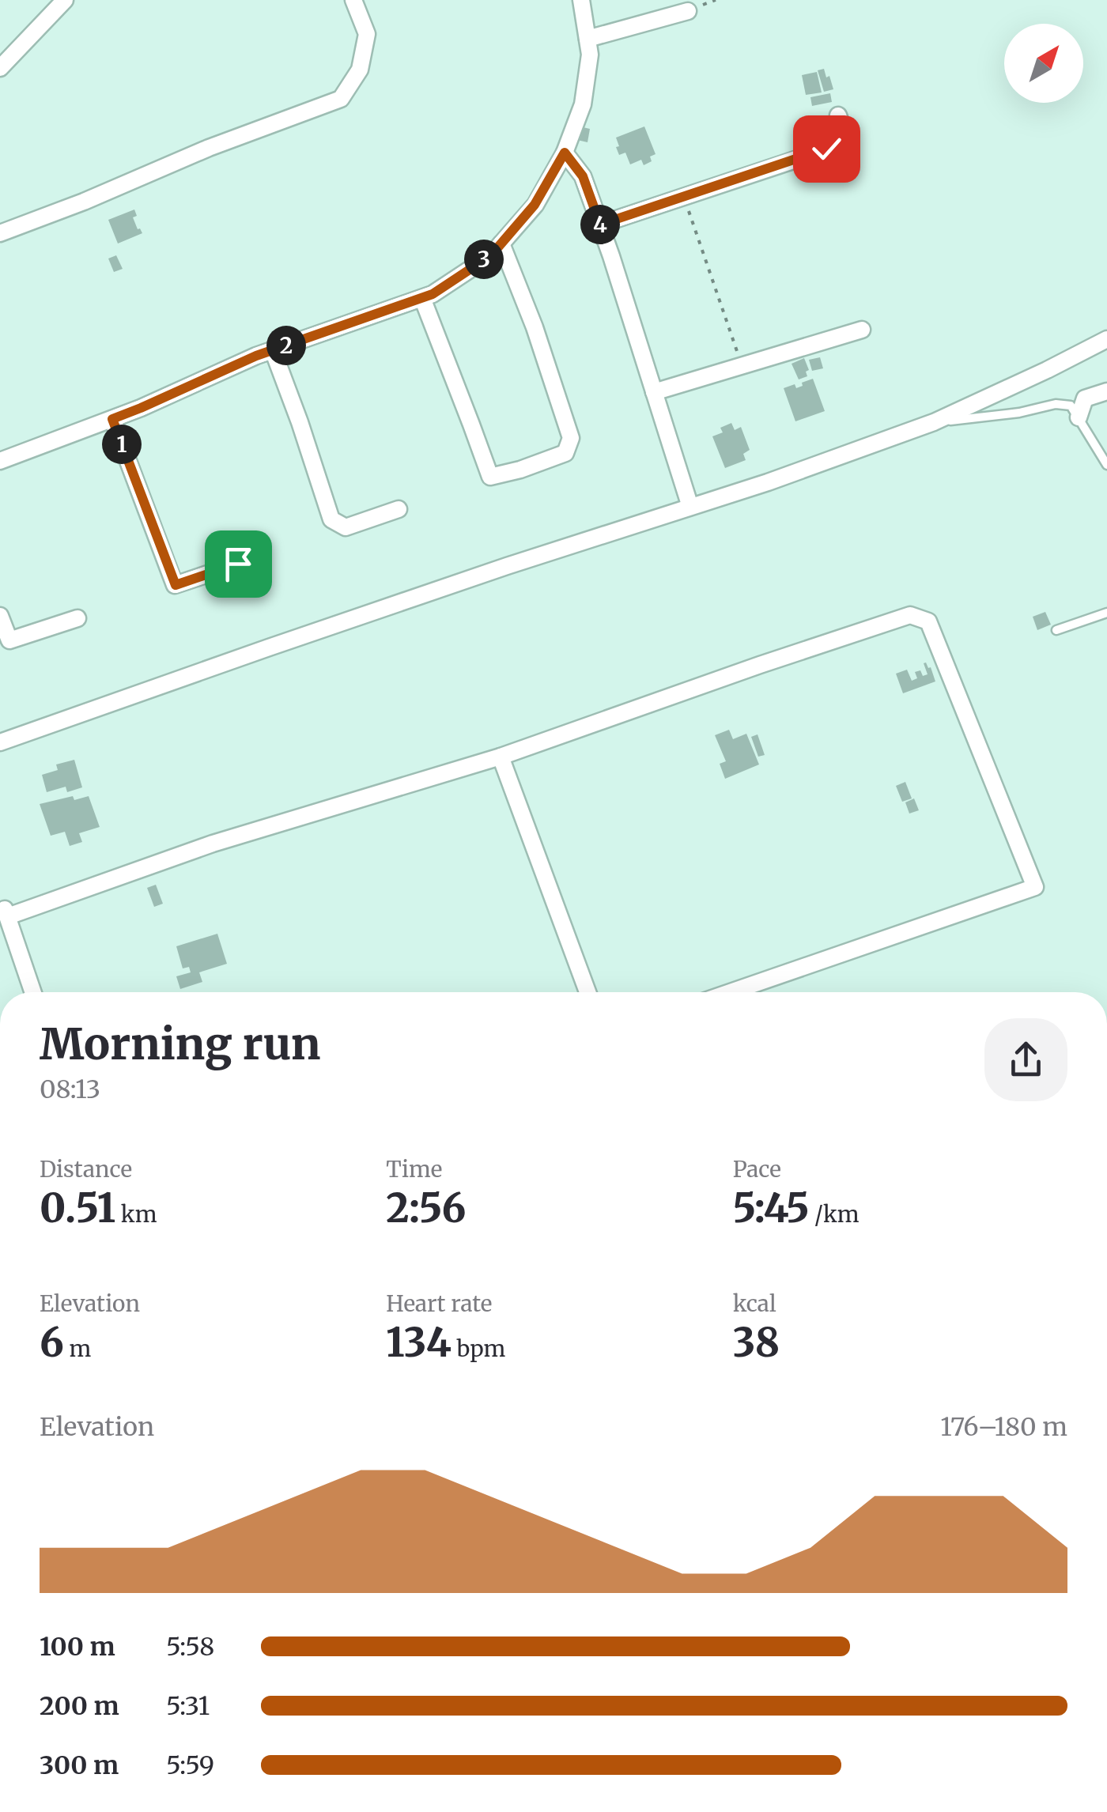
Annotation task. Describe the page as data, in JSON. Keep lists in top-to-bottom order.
{
  "north": "top right",
  "page": {
    "pins": [
      "4",
      "3",
      "2",
      "1"
    ],
    "heading": ["Morning run", "08:13"],
    "stats": [
      ["Distance", "0.51 km"],
      ["Time", "2:56"],
      ["Pace", "5:45 /km"],
      ["Elevation", "6 m"],
      ["Heart rate", "134 bpm"],
      ["kcal", "38"]
    ],
    "chart": ["Elevation", "176–180 m"],
    "list": [
      {
        "name": "100 m",
        "note": "5:58"
      },
      {
        "name": "200 m",
        "note": "5:31"
      },
      {
        "name": "300 m",
        "note": "5:59"
      }
    ]
  }
}
